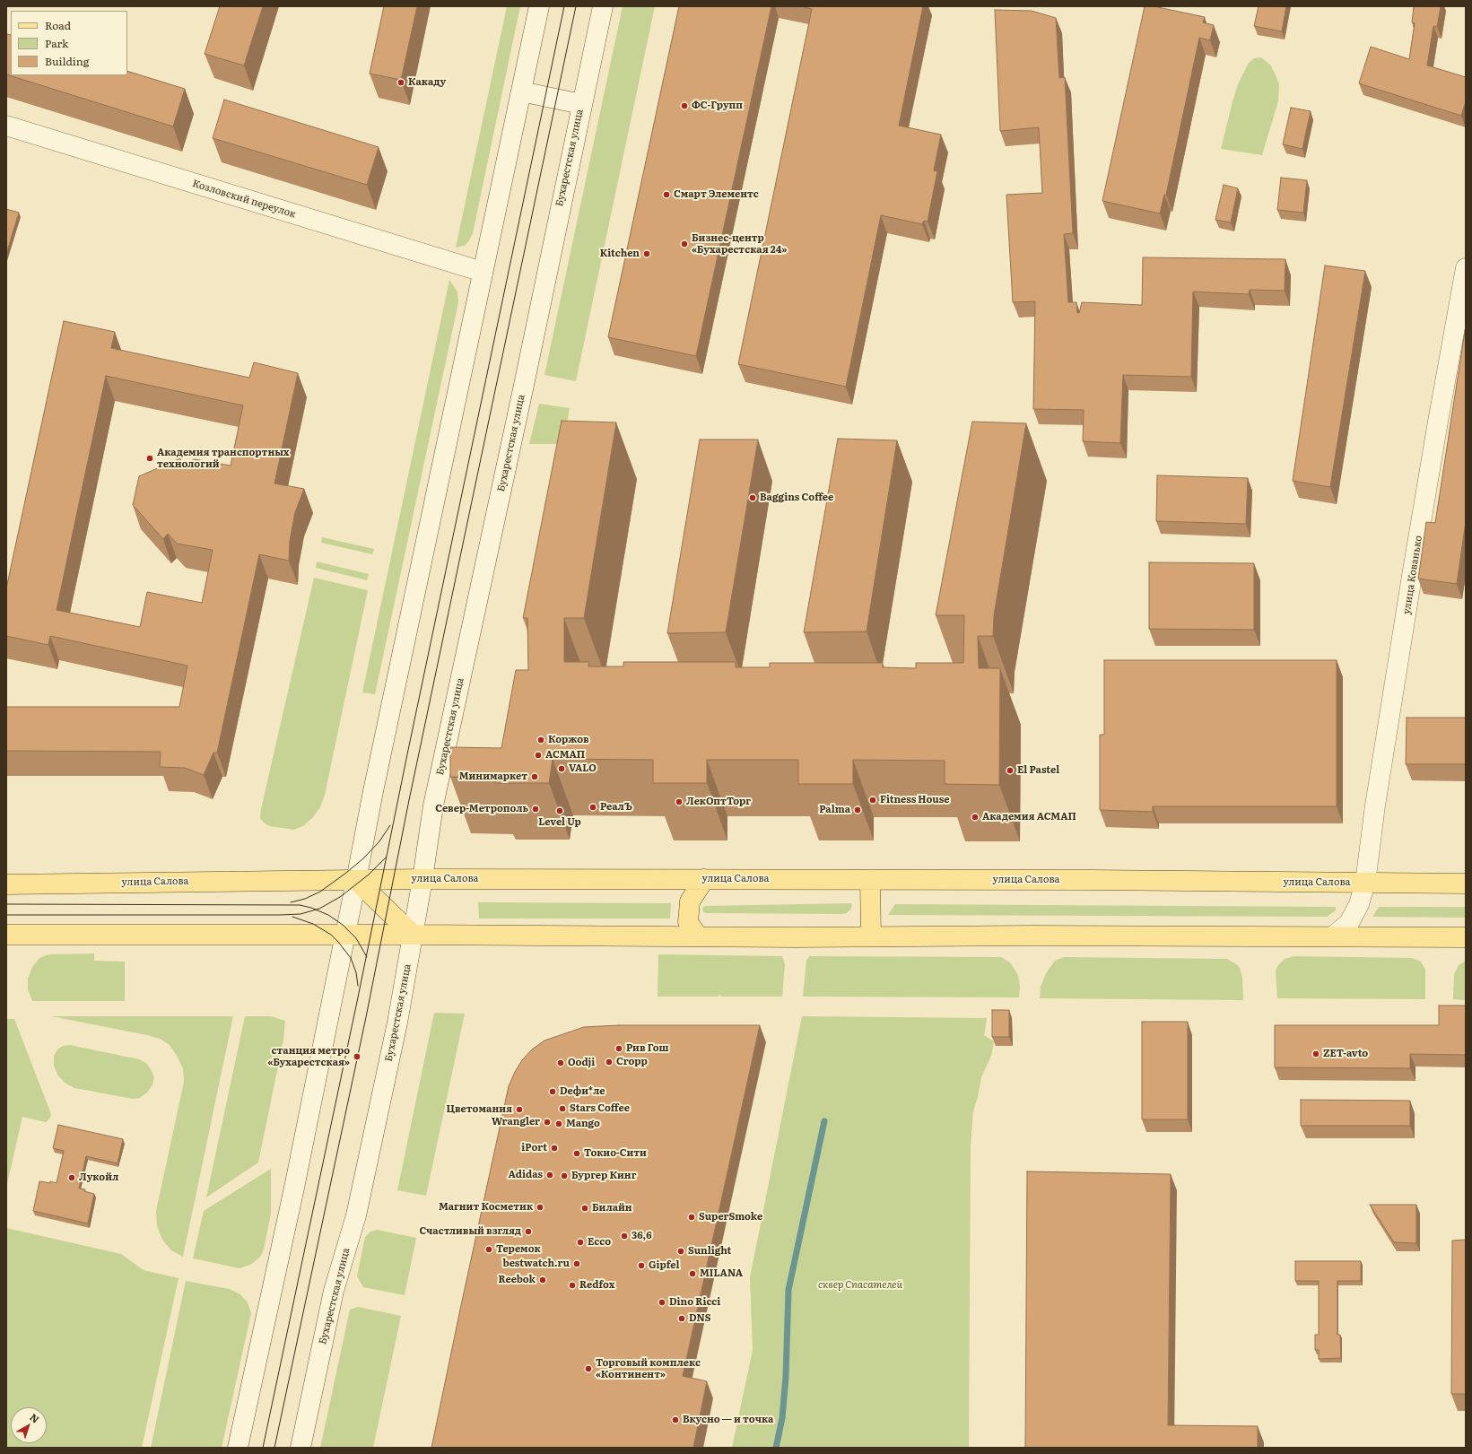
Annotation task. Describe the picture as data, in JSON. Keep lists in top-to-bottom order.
{
  "streets": {
    "main road": [
      "Бухарестская улица",
      "Козловский переулок",
      "улица Кованько",
      "улица Салова"
    ]
  },
  "crossings": [
    ["Бухарестская улица", "улица Салова"],
    ["улица Кованько", "улица Салова"]
  ],
  "parks": ["cквер Спасателей"],
  "places": [
    "Какаду",
    "ФС-Групп",
    "Смарт Элементс",
    "Бизнес-центр «Бухарестская 24»",
    "Kitchen",
    "Академия транспортных технологий",
    "Baggins Coffee",
    "Коржов",
    "АСМАП",
    "VALO",
    "El Pastel",
    "Минимаркет",
    "Fitness House",
    "ЛекОптТорг",
    "РеалЪ",
    "Север-Метрополь",
    "Palma",
    "Level Up",
    "Академия АСМАП",
    "Рив Гош",
    "ZET-avto",
    "станция метро «Бухарестская»",
    "Cropp",
    "Oodji",
    "Dефи*ле",
    "Stars Coffee",
    "Цветомания",
    "Wrangler",
    "Mango",
    "iPort",
    "Токио-Сити",
    "Adidas",
    "Бургер Кинг",
    "Лукойл",
    "Магнит Косметик",
    "Билайн",
    "SuperSmoke",
    "Счастливый взгляд",
    "36,6",
    "Ecco",
    "Теремок",
    "Sunlight",
    "bestwatch.ru",
    "Gipfel",
    "MILANA",
    "Reebok",
    "Redfox",
    "Dino Ricci",
    "DNS",
    "Торговый комплекс «Континент»",
    "Вкусно — и точка"
  ],
  "legend": ["Road", "Park", "Building"],
  "north": "top right"
}
